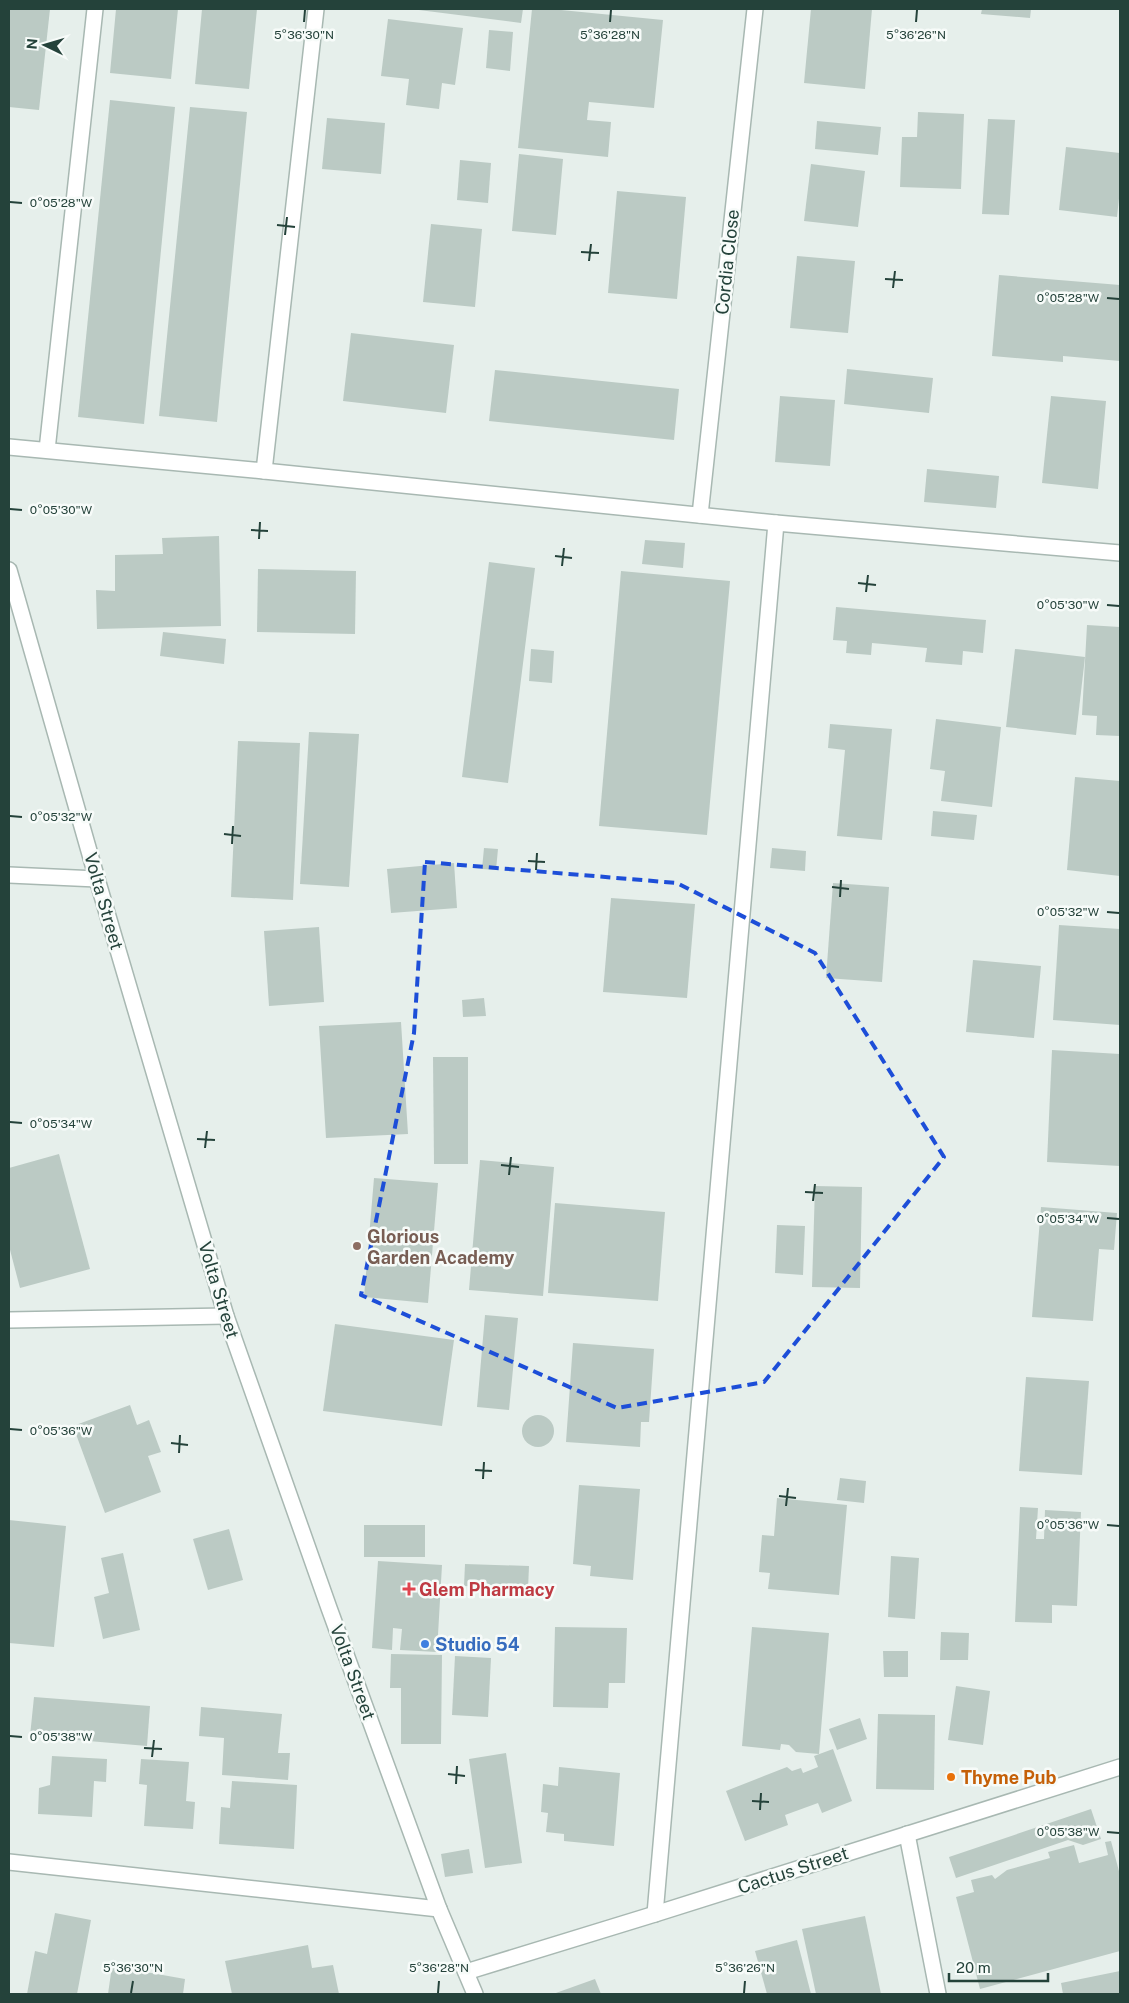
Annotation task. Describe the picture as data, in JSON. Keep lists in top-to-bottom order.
{
  "streets": {
    "street": ["Cordia Close", "Volta Street", "Cactus Street"]
  },
  "crossings": [
    ["Volta Street", "Cactus Street"]
  ],
  "places": {
    "other": ["Glorious Garden Academy", "Studio 54", "Thyme Pub"],
    "health": ["Glem Pharmacy"]
  },
  "scale_bar": "20 m",
  "north": "left",
  "coordinates": [
    "5°36'30\"N",
    "5°36'28\"N",
    "5°36'26\"N",
    "0°05'28\"W",
    "0°05'30\"W",
    "0°05'32\"W",
    "0°05'34\"W",
    "0°05'36\"W",
    "0°05'38\"W"
  ]
}
